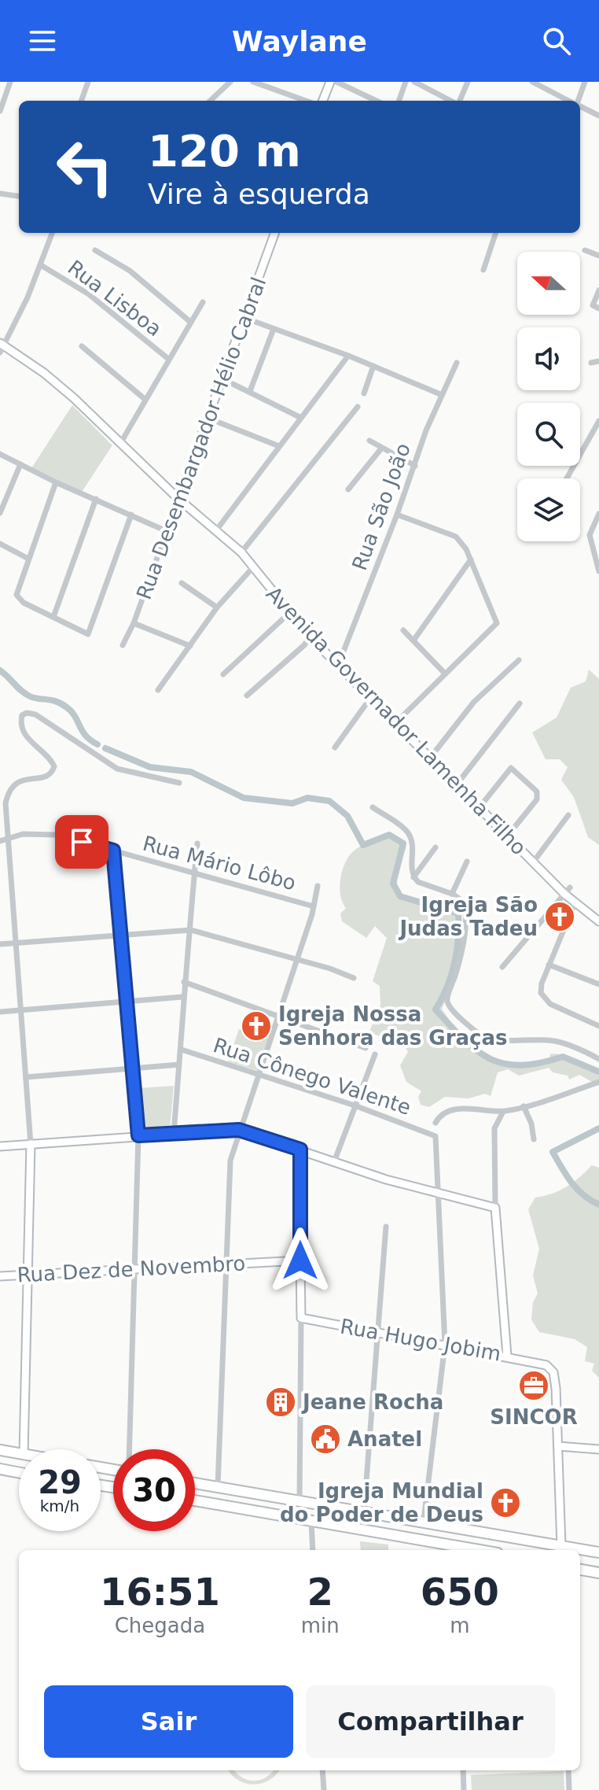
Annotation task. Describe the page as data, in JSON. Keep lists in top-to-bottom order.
{
  "streets": {
    "street": [
      "Rua Lisboa",
      "Rua Desembargador Hélio Cabral",
      "Rua São João",
      "Avenida Governador Lamenha Filho",
      "Rua Mário Lôbo",
      "Rua Cônego Valente",
      "Rua Dez de Novembro",
      "Rua Hugo Jobim"
    ]
  },
  "crossings": [
    ["Rua Desembargador Hélio Cabral", "Avenida Governador Lamenha Filho"],
    ["Rua São João", "Avenida Governador Lamenha Filho"]
  ],
  "places": {
    "church": ["Igreja São Judas Tadeu", "Igreja Nossa Senhora das Graças", "Igreja Mundial do Poder de Deus"],
    "office": ["SINCOR"],
    "building": ["Jeane Rocha"],
    "public building": ["Anatel"]
  },
  "north": "left",
  "page": {
    "header": "Waylane",
    "turn": ["120 m", "Vire à esquerda"],
    "speed": "29 km/h",
    "limit": "30",
    "eta": [
      "16:51",
      "Chegada",
      "2",
      "min",
      "650",
      "m"
    ],
    "buttons": ["Sair", "Compartilhar"]
  }
}
